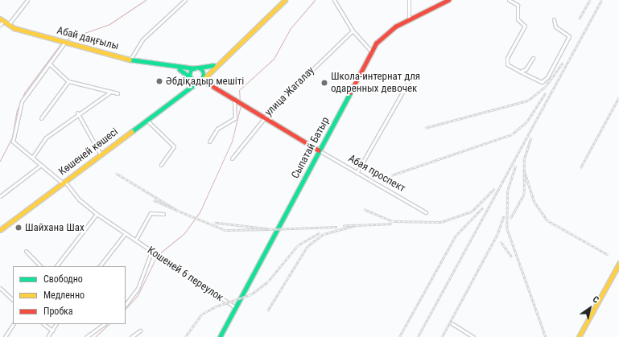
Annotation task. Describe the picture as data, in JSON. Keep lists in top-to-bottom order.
{
  "streets": {
    "main road": ["Абай даңғылы", "Сыпатай Батыр", "Көшеней көшесі"],
    "street": ["улица Жагалау", "Абая проспект", "Кошеней 6 переулок"]
  },
  "crossings": [
    ["Абай даңғылы", "Көшеней көшесі"],
    ["Сыпатай Батыр", "Абая проспект"],
    ["Сыпатай Батыр", "Кошеней 6 переулок"],
    ["Көшеней көшесі", "Кошеней 6 переулок"]
  ],
  "places": ["Әбдіқадыр мешіті", "Школа-интернат для одаренных девочек", "Шайхана Шах"],
  "legend": ["Свободно", "Медленно", "Пробка"],
  "north": "top right"
}
